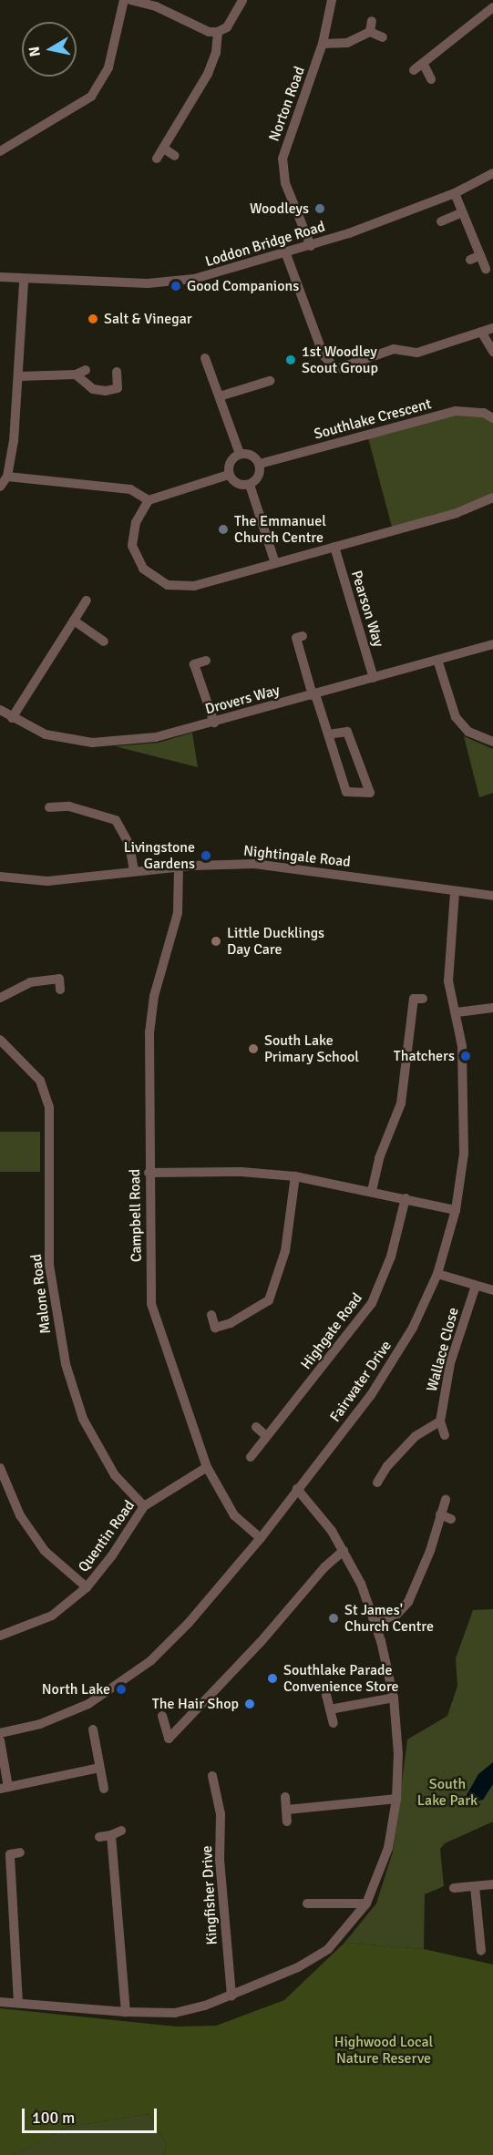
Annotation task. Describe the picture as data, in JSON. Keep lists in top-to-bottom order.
{
  "streets": {
    "street": [
      "Norton Road",
      "Loddon Bridge Road",
      "Southlake Crescent",
      "Pearson Way",
      "Drovers Way",
      "Nightingale Road",
      "Campbell Road",
      "Malone Road",
      "Highgate Road",
      "Wallace Close",
      "Fairwater Drive",
      "Quentin Road",
      "Kingfisher Drive"
    ]
  },
  "crossings": [
    ["Norton Road", "Loddon Bridge Road"],
    ["Pearson Way", "Drovers Way"],
    ["Nightingale Road", "Campbell Road"],
    ["Nightingale Road", "Fairwater Drive"],
    ["Campbell Road", "Fairwater Drive"],
    ["Campbell Road", "Quentin Road"],
    ["Malone Road", "Quentin Road"]
  ],
  "parks": ["South Lake Park", "Highwood Local Nature Reserve"],
  "places": [
    "Woodleys",
    "Good Companions",
    "Salt & Vinegar",
    "1st Woodley Scout Group",
    "The Emmanuel Church Centre",
    "Livingstone Gardens",
    "Little Ducklings Day Care",
    "South Lake Primary School",
    "Thatchers",
    "St James' Church Centre",
    "Southlake Parade Convenience Store",
    "North Lake",
    "The Hair Shop"
  ],
  "scale_bar": "100 m",
  "north": "left"
}
